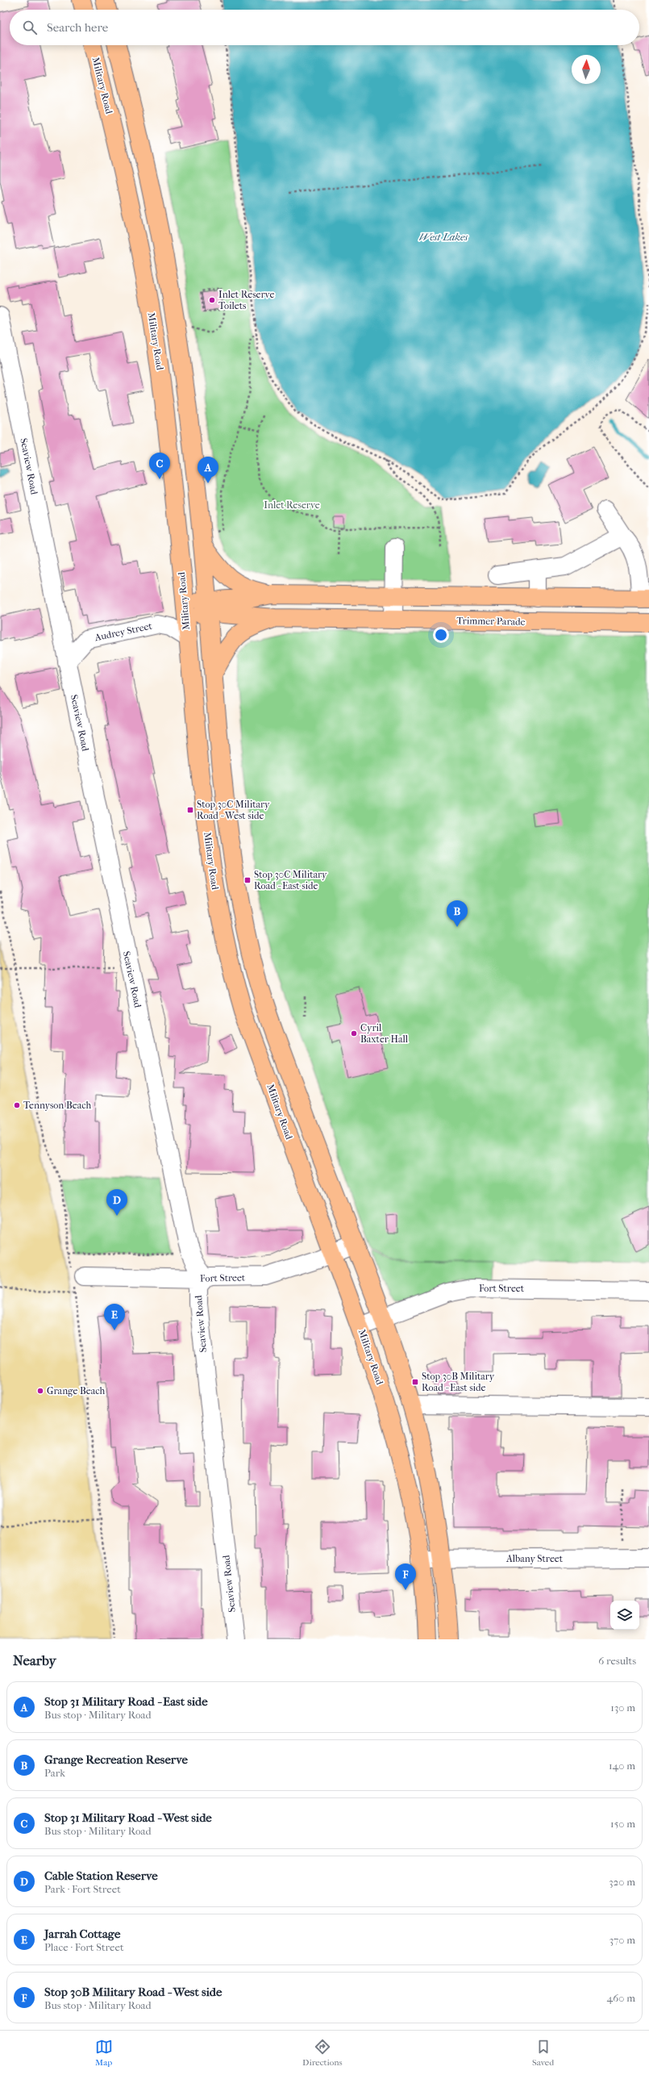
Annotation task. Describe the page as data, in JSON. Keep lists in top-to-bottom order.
{
  "streets": {
    "main road": ["Military Road", "Trimmer Parade"],
    "street": [
      "Seaview Road",
      "Audrey Street",
      "Fort Street",
      "Albany Street"
    ]
  },
  "crossings": [
    ["Military Road", "Trimmer Parade"],
    ["Military Road", "Audrey Street"],
    ["Military Road", "Fort Street"],
    ["Military Road", "Albany Street"],
    ["Seaview Road", "Audrey Street"],
    ["Seaview Road", "Fort Street"]
  ],
  "water": ["West Lakes"],
  "parks": ["Inlet Reserve"],
  "places": {
    "other": [
      "Inlet Reserve Toilets",
      "Cyril Baxter Hall",
      "Tennyson Beach",
      "Grange Beach"
    ],
    "transit": ["Stop 30C Military Road - West side", "Stop 30C Military Road - East side", "Stop 30B Military Road - East side"]
  },
  "north": "top",
  "page": {
    "search": "Search here",
    "pins": [
      "C",
      "A",
      "B",
      "D",
      "E",
      "F"
    ],
    "heading": ["Nearby", "6 results"],
    "list": [
      {
        "mark": "A",
        "name": "Stop 31 Military Road - East side",
        "note": "Bus stop · Military Road",
        "value": "130 m"
      },
      {
        "mark": "B",
        "name": "Grange Recreation Reserve",
        "note": "Park",
        "value": "140 m"
      },
      {
        "mark": "C",
        "name": "Stop 31 Military Road - West side",
        "note": "Bus stop · Military Road",
        "value": "150 m"
      },
      {
        "mark": "D",
        "name": "Cable Station Reserve",
        "note": "Park · Fort Street",
        "value": "320 m"
      },
      {
        "mark": "E",
        "name": "Jarrah Cottage",
        "note": "Place · Fort Street",
        "value": "370 m"
      },
      {
        "mark": "F",
        "name": "Stop 30B Military Road - West side",
        "note": "Bus stop · Military Road",
        "value": "460 m"
      }
    ],
    "nav": ["Map", "Directions", "Saved"]
  }
}
